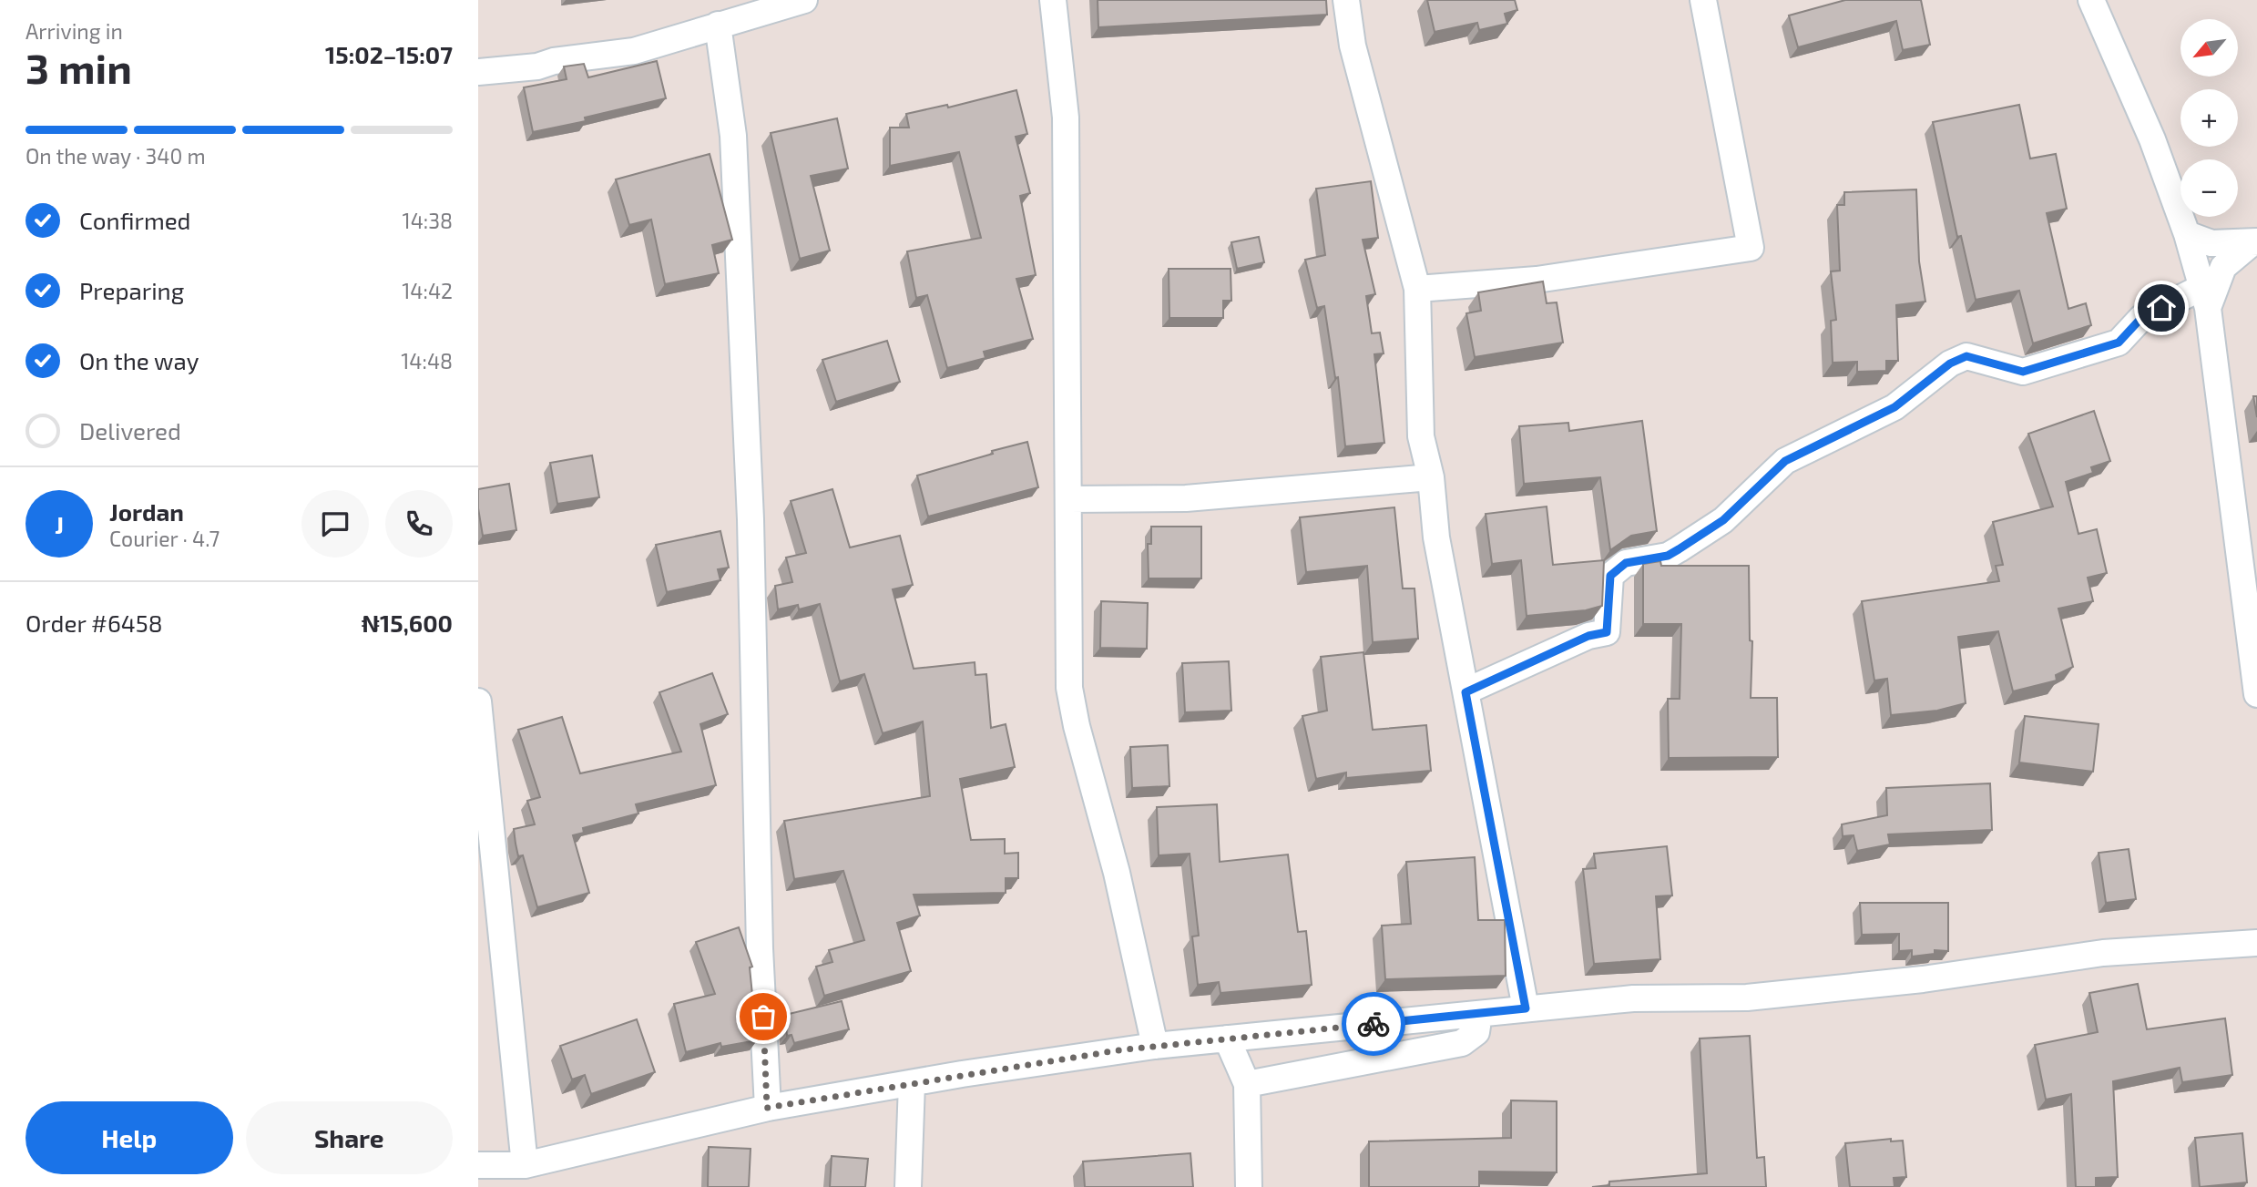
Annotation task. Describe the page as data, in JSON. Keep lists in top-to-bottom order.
{
  "north": "bottom left",
  "page": {
    "heading": ["3 min", "Arriving in", "15:02–15:07"],
    "panel": [
      "Jordan",
      "Courier · 4.7",
      "Order #6458",
      "₦15,600"
    ],
    "map_buttons": ["+", "−"],
    "bar": "On the way · 340 m",
    "list": [
      ["Confirmed", "14:38"],
      ["Preparing", "14:42"],
      ["On the way", "14:48"],
      "Delivered"
    ],
    "round": "J",
    "buttons": ["Help", "Share"]
  }
}
